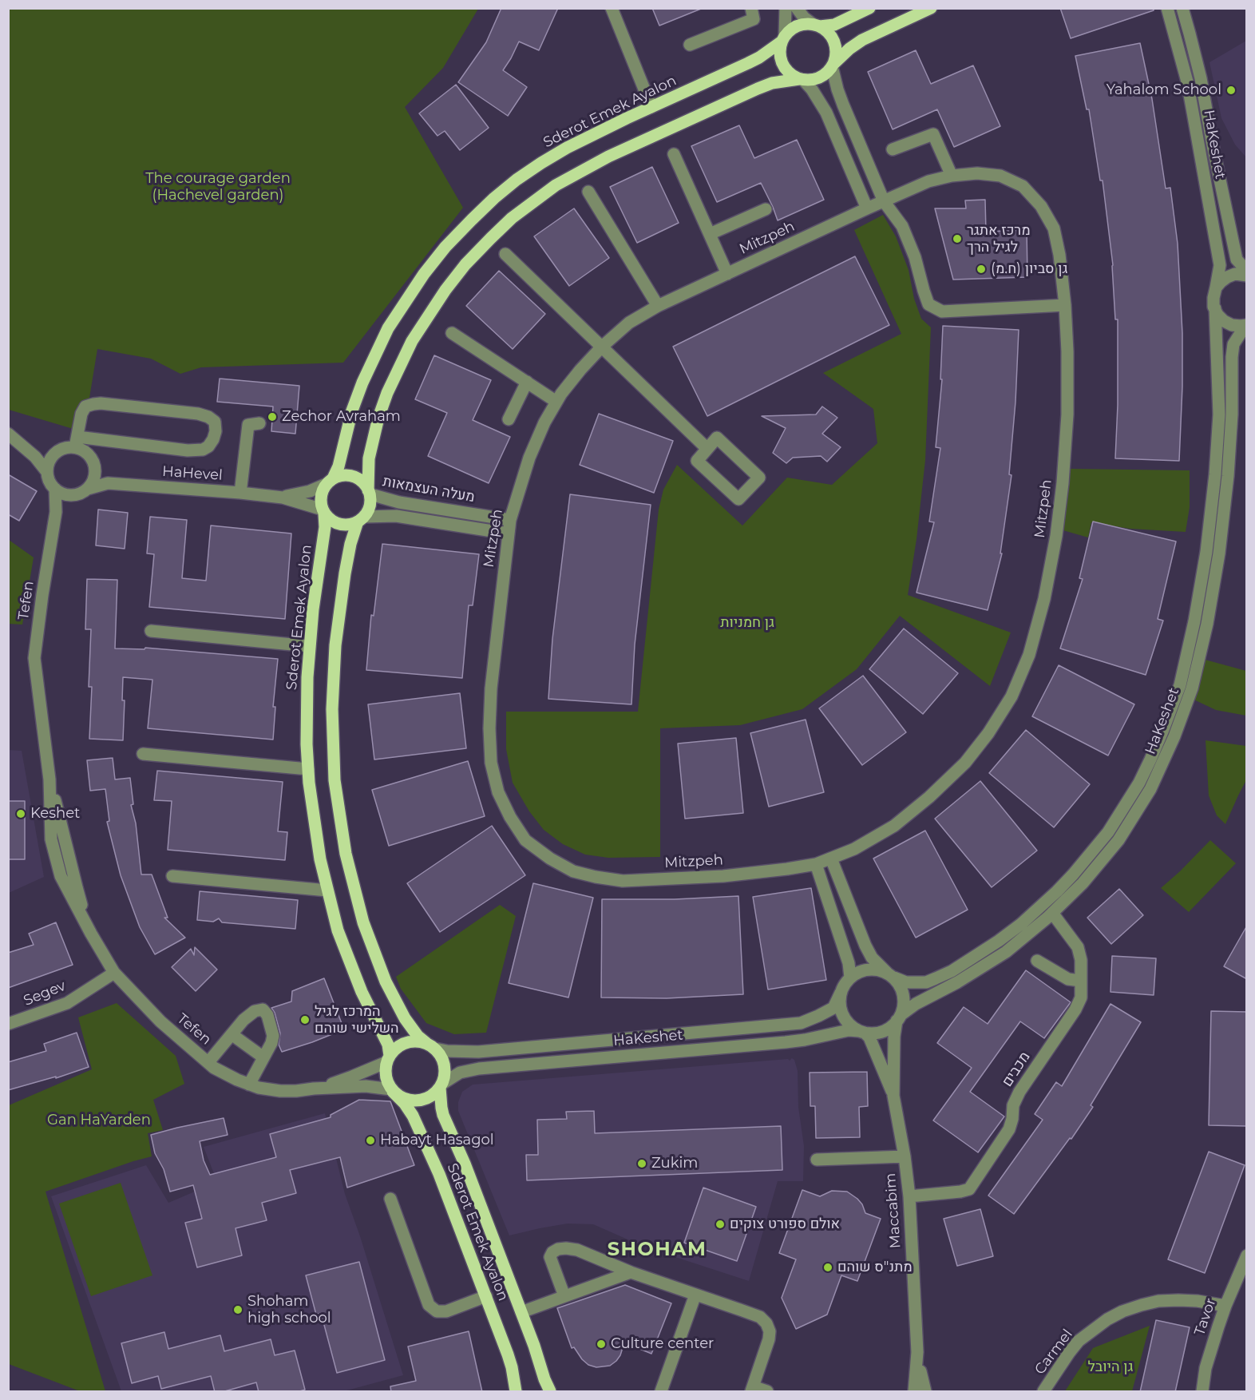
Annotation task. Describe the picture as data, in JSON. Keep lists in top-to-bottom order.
{
  "streets": {
    "main road": ["Sderot Emek Ayalon"],
    "street": [
      "HaKeshet",
      "Mitzpeh",
      "HaHevel",
      "מעלה העצמאות",
      "Tefen",
      "Segev",
      "מכבים",
      "Maccabim",
      "Tavor",
      "Carmel"
    ]
  },
  "crossings": [
    ["Sderot Emek Ayalon", "HaKeshet"],
    ["Sderot Emek Ayalon", "HaHevel"],
    ["Sderot Emek Ayalon", "מעלה העצמאות"],
    ["Sderot Emek Ayalon", "Tefen"],
    ["HaKeshet", "Tefen"],
    ["HaKeshet", "מכבים"],
    ["HaKeshet", "Maccabim"],
    ["Mitzpeh", "מעלה העצמאות"],
    ["HaHevel", "מעלה העצמאות"],
    ["HaHevel", "Tefen"],
    ["Tefen", "Segev"],
    ["מכבים", "Maccabim"],
    ["Tavor", "Carmel"]
  ],
  "districts": ["SHOHAM"],
  "parks": [
    "The courage garden (Hachevel garden)",
    "גן חמניות",
    "Gan HaYarden",
    "גן היובל"
  ],
  "places": [
    "Yahalom School",
    "מרכז אתגר לגיל הרך",
    "גן סביון (ח.מ)",
    "Zechor Avraham",
    "Keshet",
    "המרכז לגיל השלישי שוהם",
    "Habayt Hasagol",
    "Zukim",
    "אולם ספורט צוקים",
    "מתנ\"ס שוהם",
    "Shoham high school",
    "Culture center"
  ]
}
